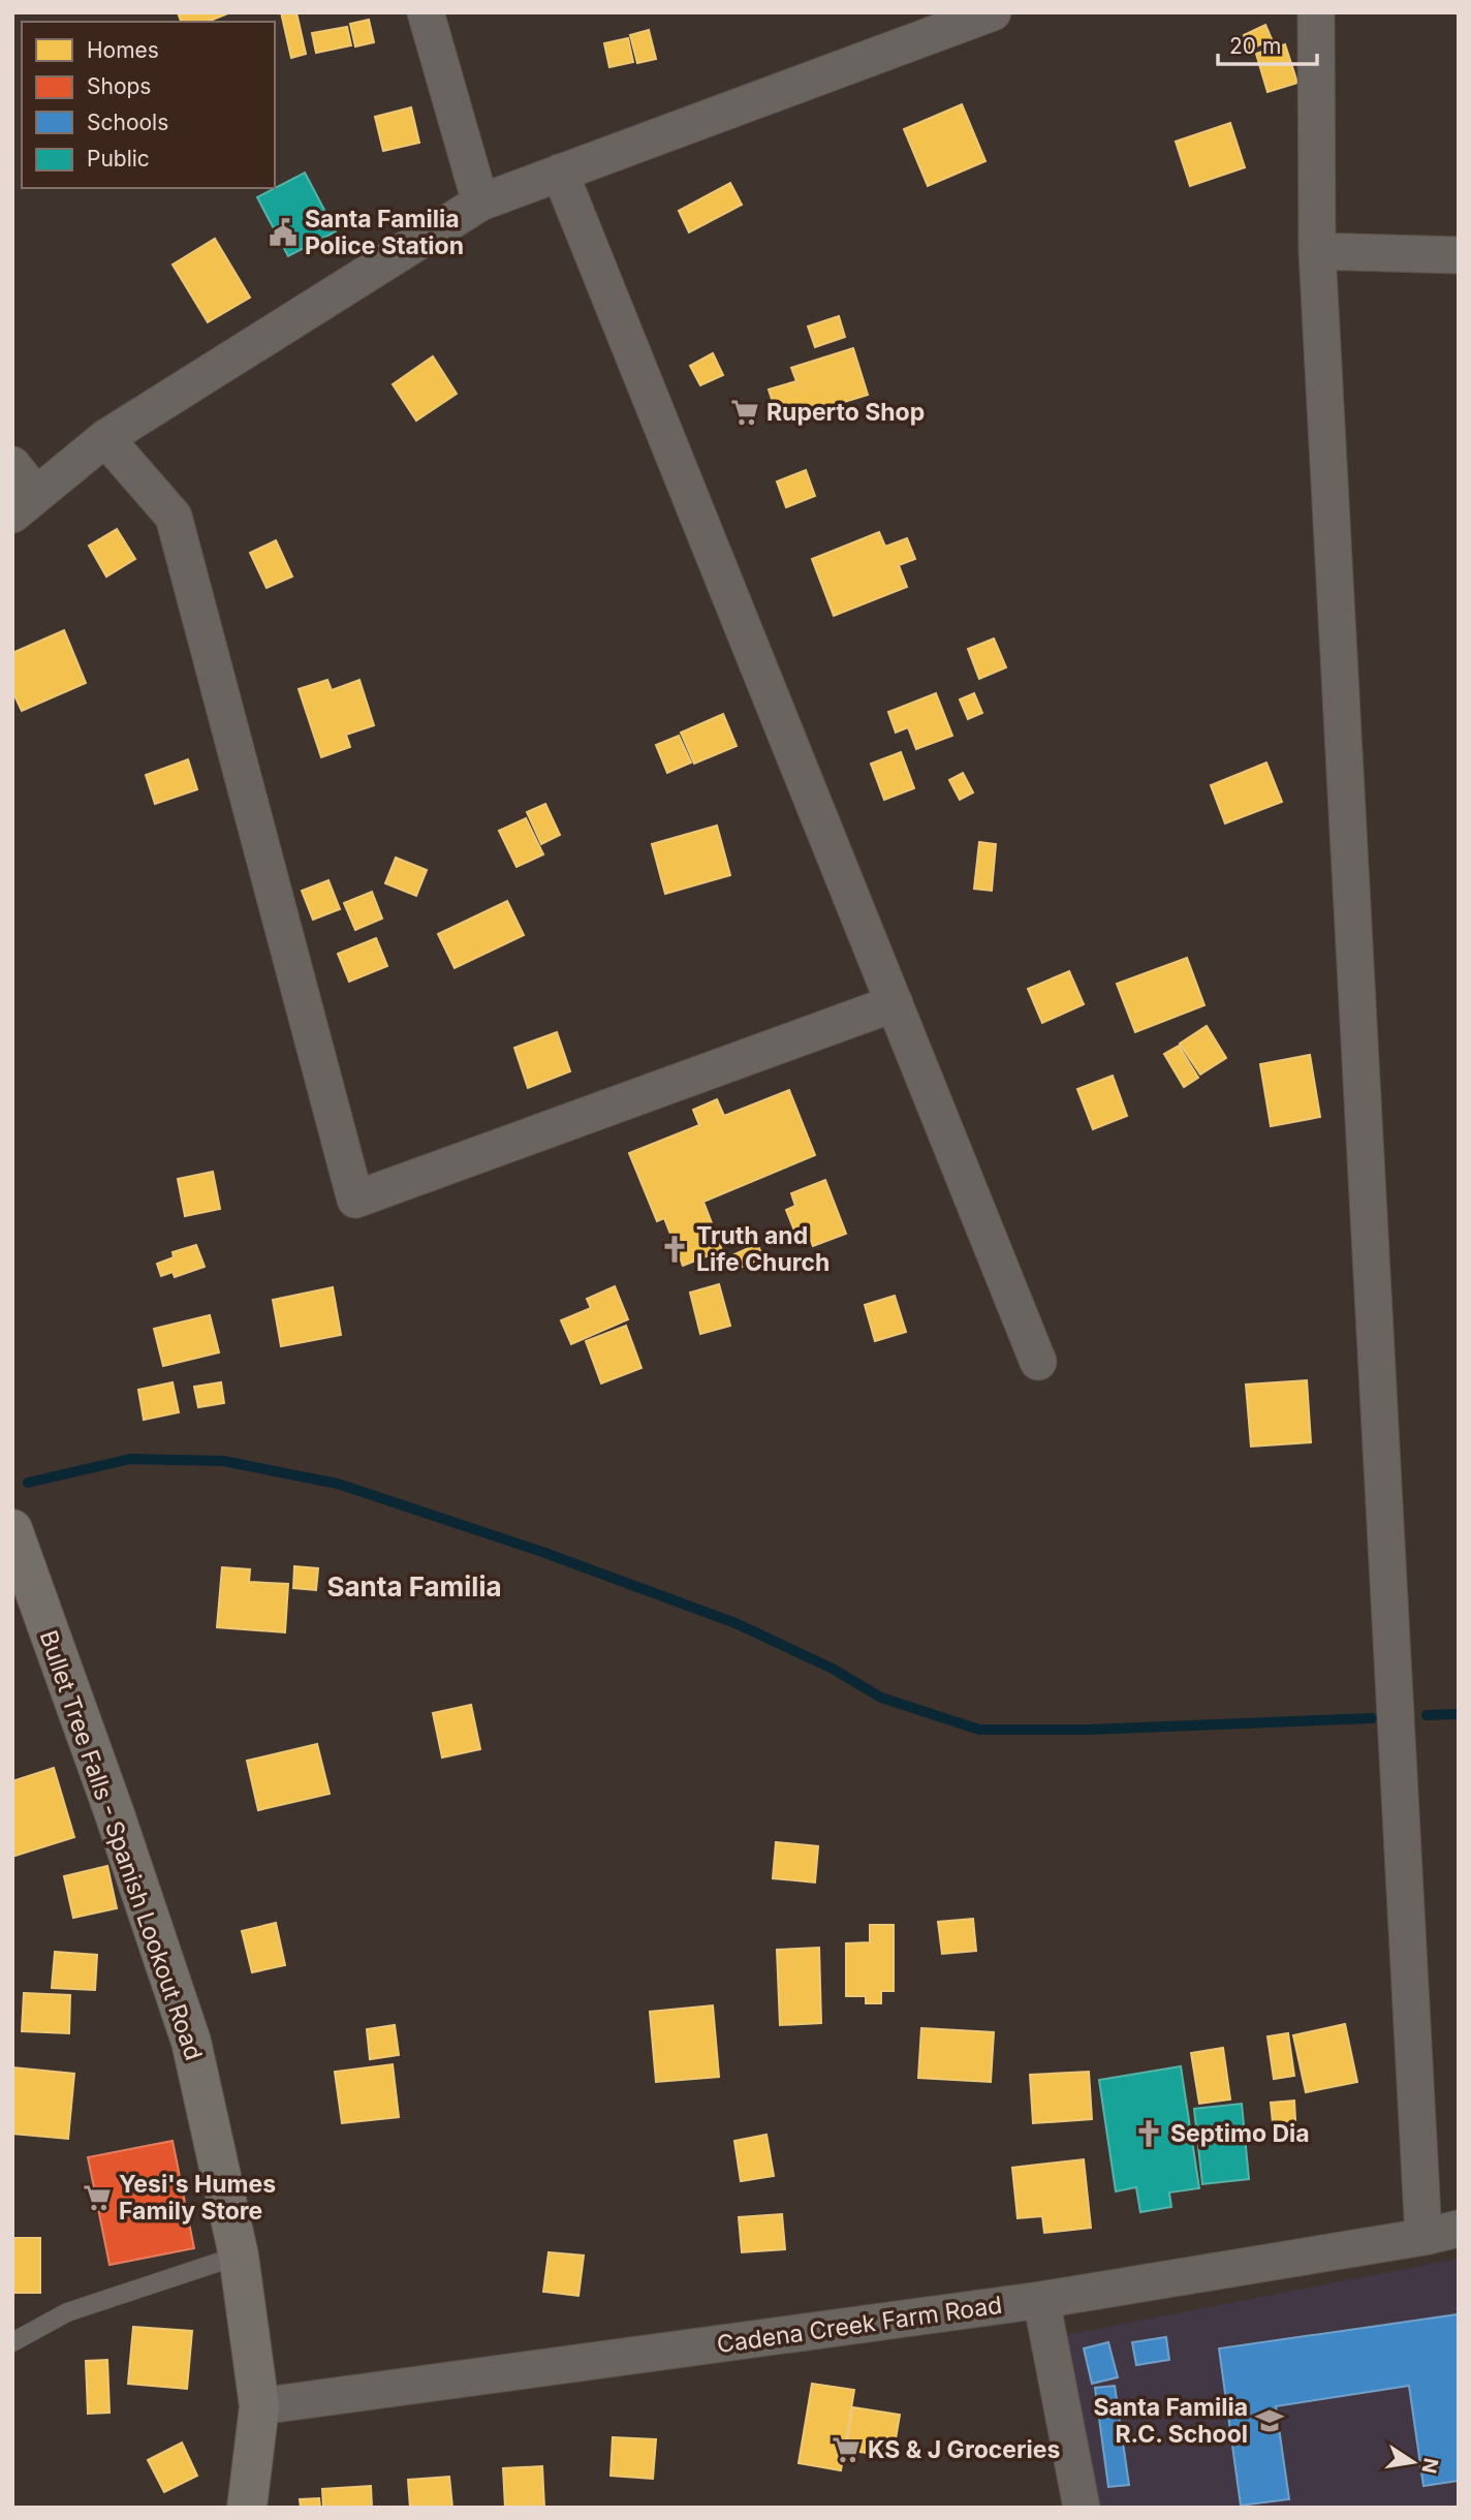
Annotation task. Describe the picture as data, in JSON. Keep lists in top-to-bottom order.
{
  "streets": {
    "main road": ["Bullet Tree Falls - Spanish Lookout Road"],
    "street": ["Cadena Creek Farm Road"]
  },
  "crossings": [
    ["Bullet Tree Falls - Spanish Lookout Road", "Cadena Creek Farm Road"]
  ],
  "districts": ["Santa Familia"],
  "places": {
    "public building": ["Santa Familia Police Station"],
    "supermarket": ["Ruperto Shop", "Yesi's Humes Family Store", "KS & J Groceries"],
    "church": ["Truth and Life Church", "Septimo Dia"],
    "school or university": ["Santa Familia R.C. School"]
  },
  "legend": [
    "Homes",
    "Shops",
    "Schools",
    "Public"
  ],
  "scale_bar": "20 m",
  "north": "right"
}
